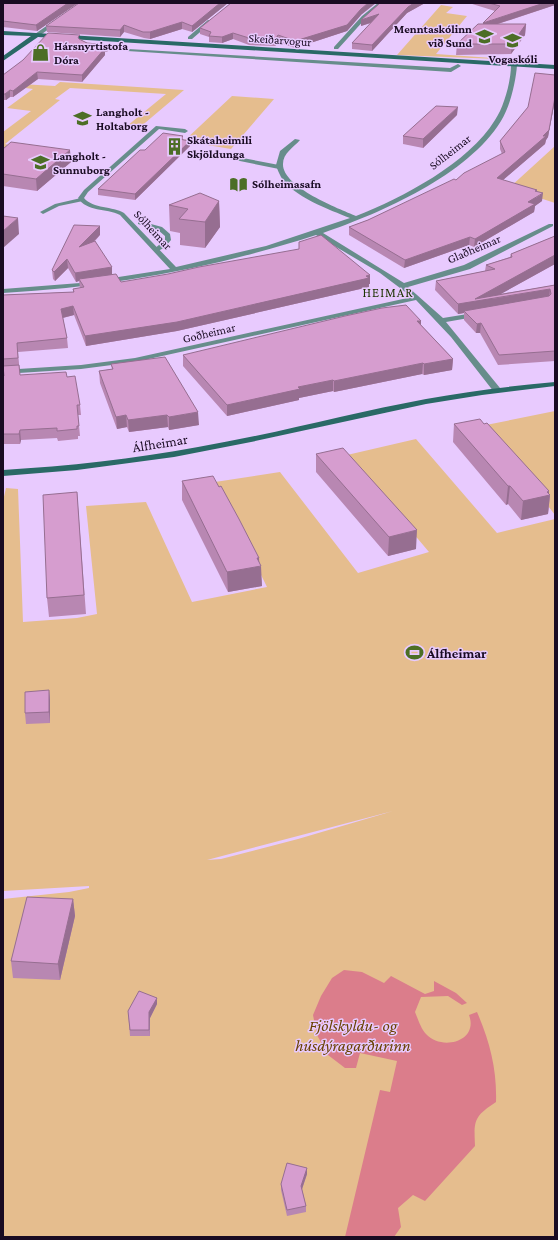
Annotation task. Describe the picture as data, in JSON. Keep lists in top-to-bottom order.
{
  "streets": {
    "street": [
      "Skeiðarvogur",
      "Sólheimar",
      "Glaðheimar",
      "Goðheimar",
      "Álfheimar"
    ]
  },
  "crossings": [
    ["Skeiðarvogur", "Sólheimar"]
  ],
  "districts": ["HEIMAR"],
  "parks": ["Fjölskyldu- og húsdýragarðurinn"],
  "places": {
    "school or university": [
      "Menntaskólinn við Sund",
      "Vogaskóli",
      "Langholt - Holtaborg",
      "Langholt - Sunnuborg"
    ],
    "shop": ["Hársnyrtistofa Dóra"],
    "building": ["Skátaheimili Skjöldunga"],
    "library": ["Sólheimasafn"],
    "sports": ["Álfheimar"]
  }
}
